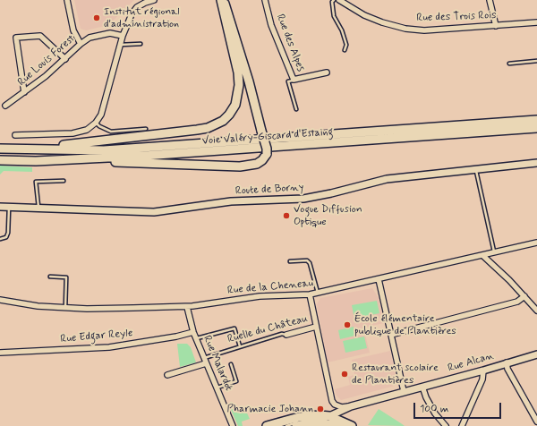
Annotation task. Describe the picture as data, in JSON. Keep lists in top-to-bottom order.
{
  "streets": {
    "main road": ["Voie Valéry-Giscard d'Estaing"],
    "street": [
      "Rue des Trois Rois",
      "Rue des Alpes",
      "Rue Louis Forest",
      "Route de Borny",
      "Rue de la Cheneau",
      "Ruelle du Château",
      "Rue Edgar Reyle",
      "Rue Alcan",
      "Rue Malardot"
    ]
  },
  "crossings": [
    ["Rue de la Cheneau", "Rue Malardot"],
    ["Ruelle du Château", "Rue Malardot"],
    ["Rue Edgar Reyle", "Rue Malardot"]
  ],
  "places": [
    "Institut régional d'administration",
    "Vogue Diffusion Optique",
    "École élémentaire publique de Plantières",
    "Restaurant scolaire de Plantières",
    "Pharmacie Johann"
  ],
  "scale_bar": "100 m"
}
